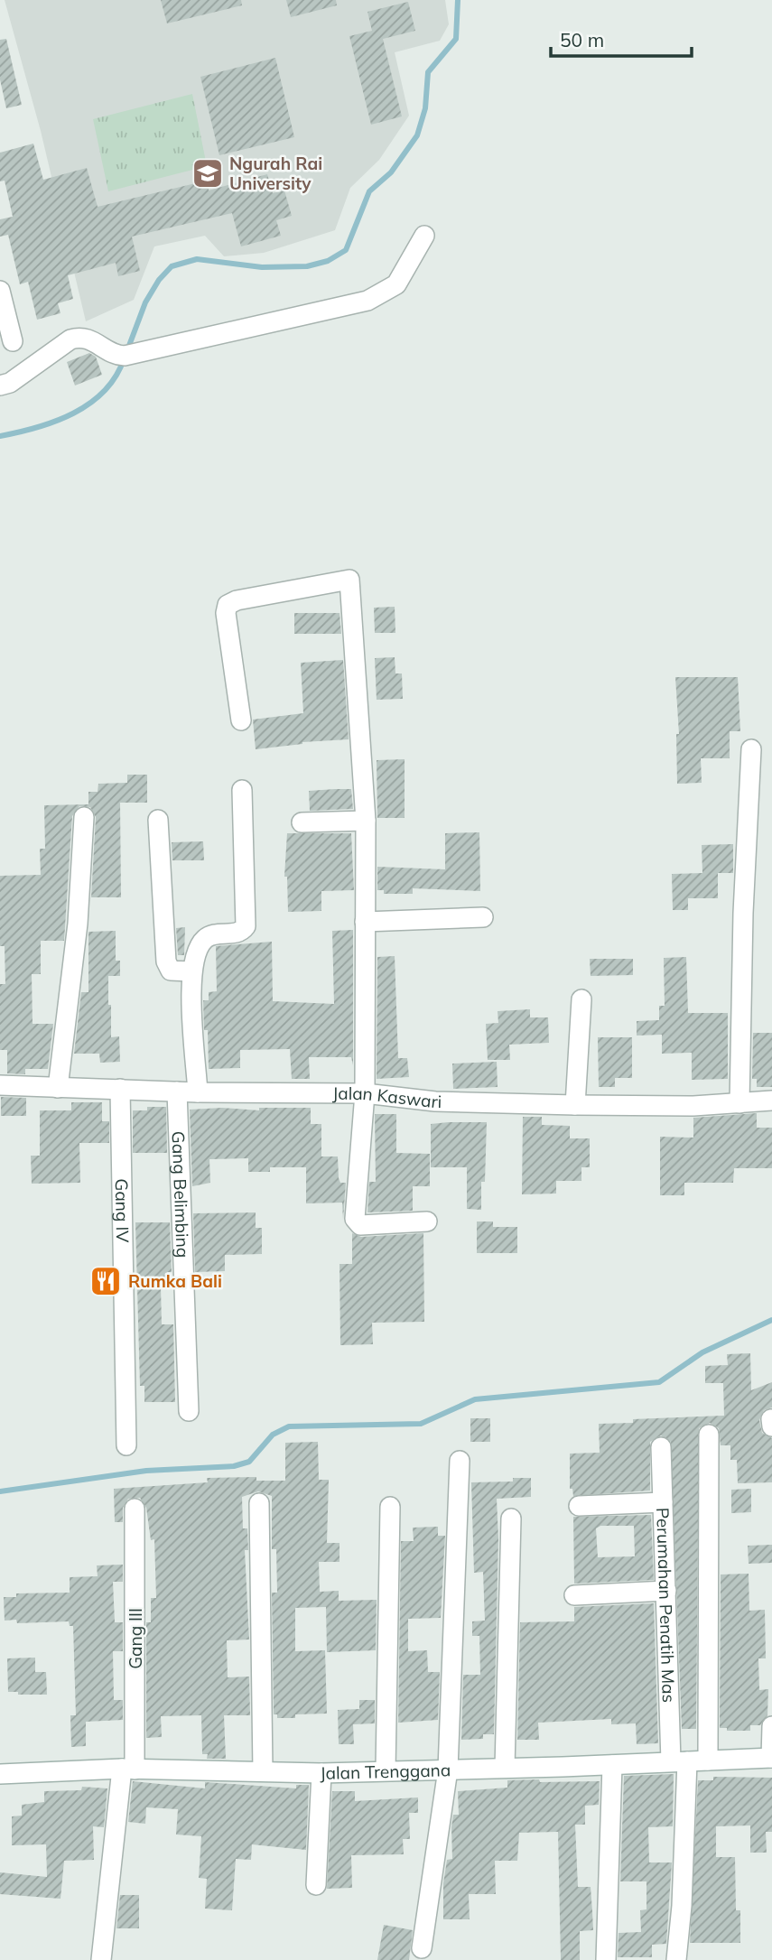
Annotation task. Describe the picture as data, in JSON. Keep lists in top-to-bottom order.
{
  "streets": {
    "street": [
      "Jalan Kaswari",
      "Gang Belimbing",
      "Gang IV",
      "Perumahan Penatih Mas",
      "Gang III",
      "Jalan Trenggana"
    ]
  },
  "crossings": [
    ["Jalan Kaswari", "Gang Belimbing"],
    ["Jalan Kaswari", "Gang IV"],
    ["Perumahan Penatih Mas", "Jalan Trenggana"],
    ["Gang III", "Jalan Trenggana"]
  ],
  "places": {
    "school or university": ["Ngurah Rai University"],
    "restaurant": ["Rumka Bali"]
  },
  "scale_bar": "50 m"
}
